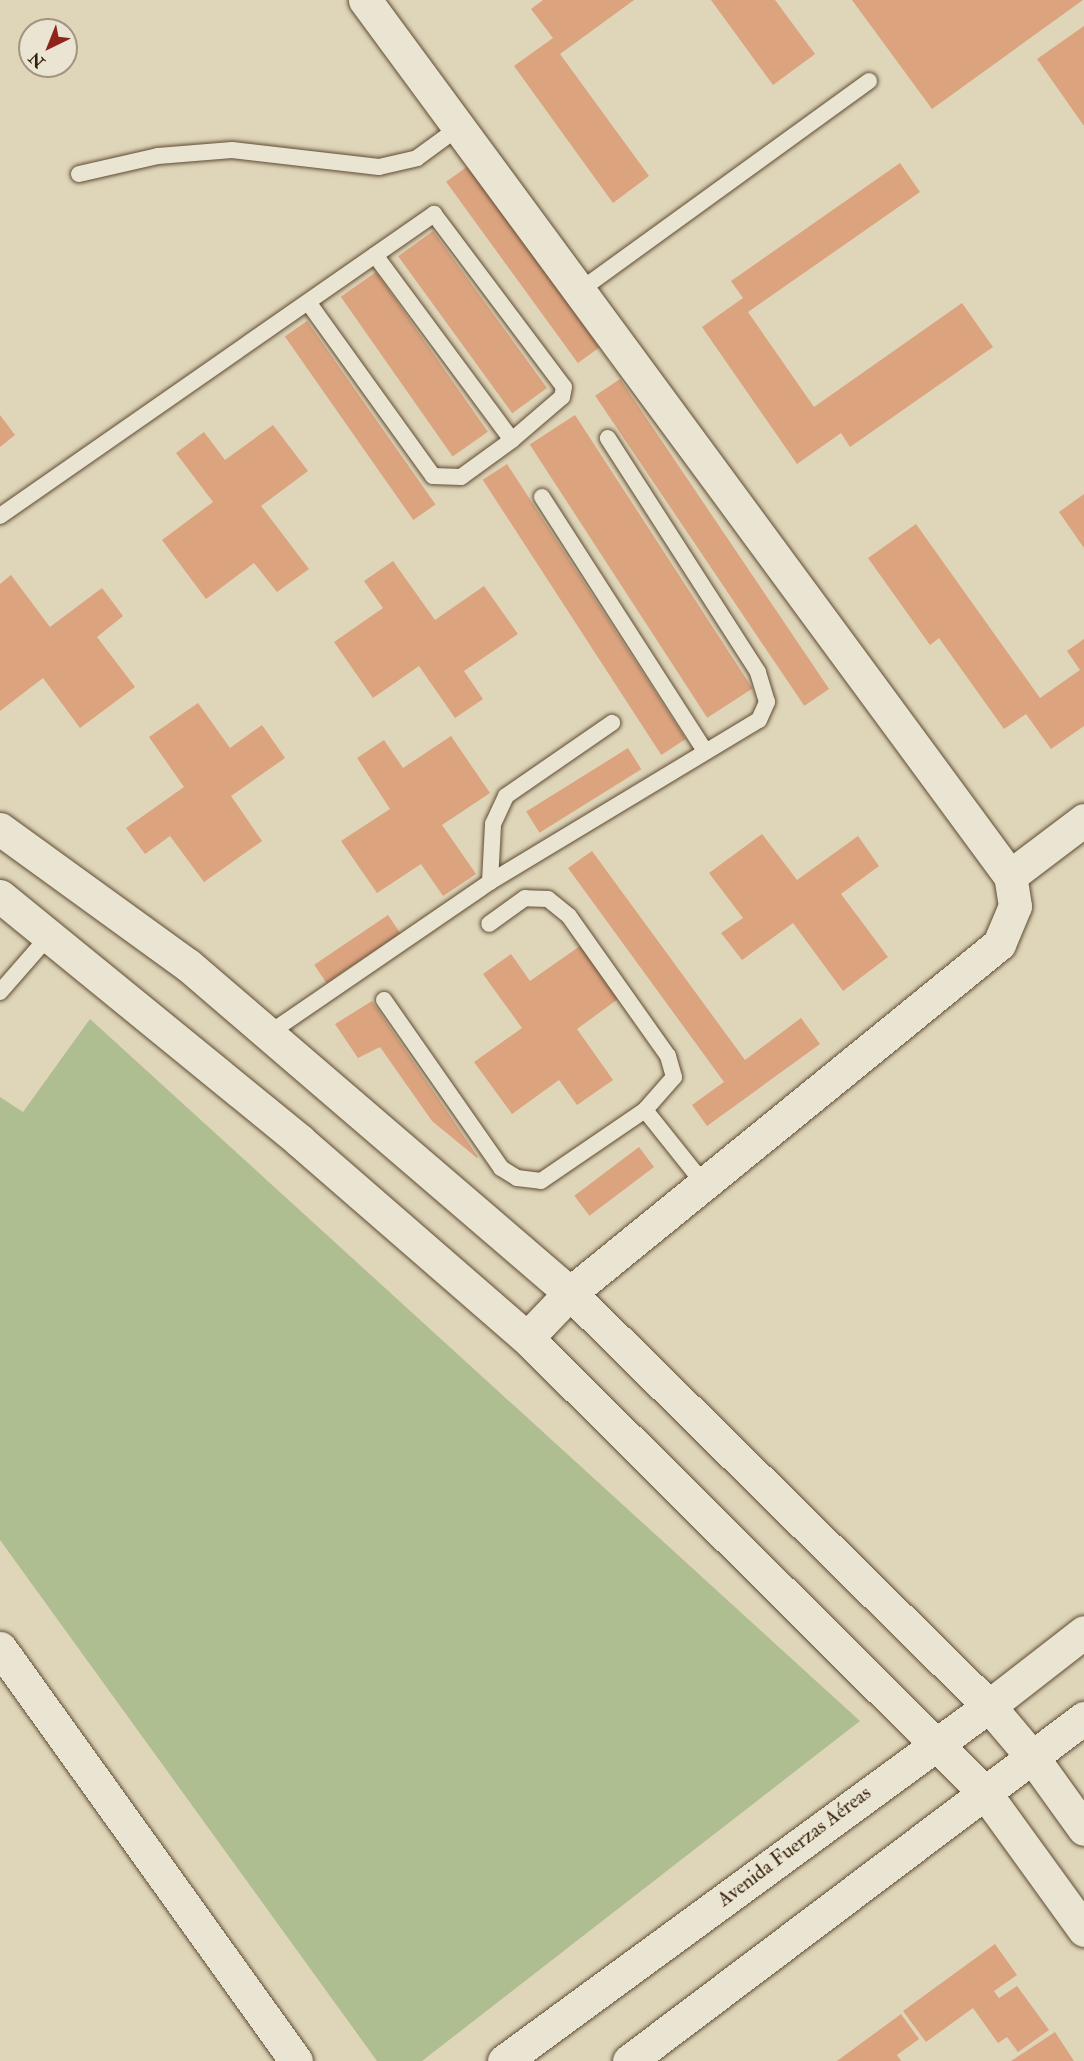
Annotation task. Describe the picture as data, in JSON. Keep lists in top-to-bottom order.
{
  "streets": {
    "street": ["Avenida Fuerzas Aéreas"]
  },
  "north": "bottom left"
}
